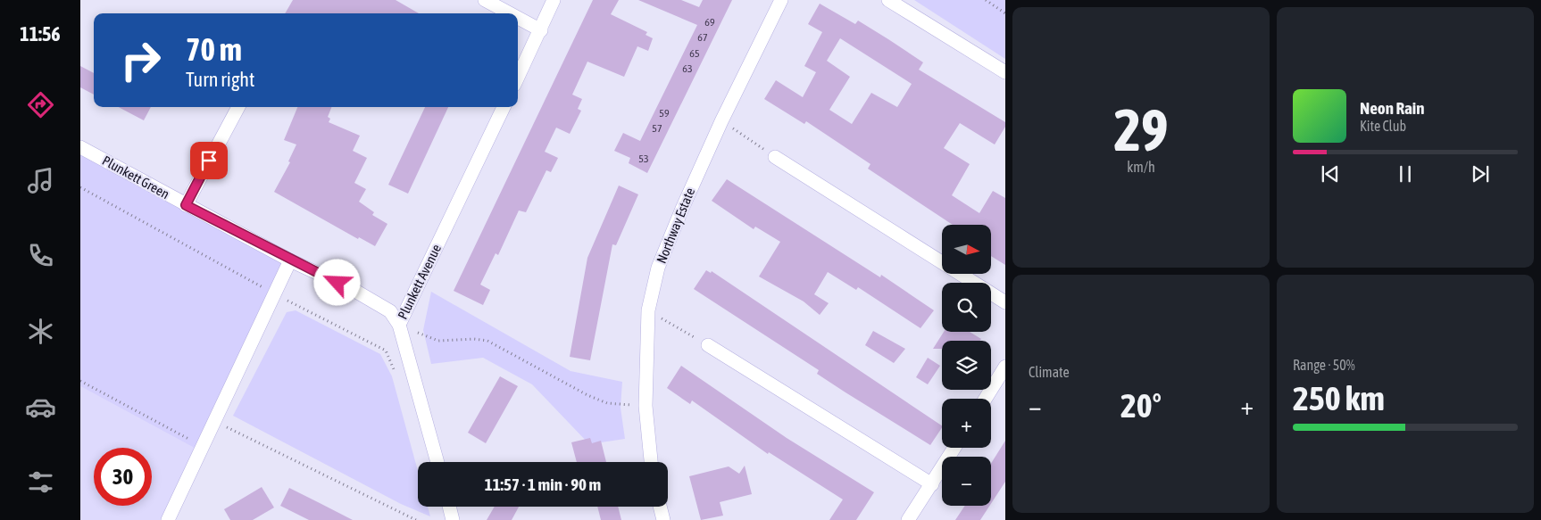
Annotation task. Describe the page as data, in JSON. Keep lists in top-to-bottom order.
{
  "streets": {
    "street": ["Plunkett Green", "Northway Estate", "Plunkett Avenue"]
  },
  "crossings": [
    ["Plunkett Green", "Plunkett Avenue"]
  ],
  "house_numbers": [
    "69",
    "67",
    "65",
    "63",
    "59",
    "57",
    "53"
  ],
  "north": "right",
  "page": {
    "tabs": "11:56",
    "tile": [
      ["29", "km/h"],
      "Climate",
      ["Range · 50%", "250 km"]
    ],
    "turn": ["70 m", "Turn right"],
    "song": ["Neon Rain", "Kite Club"],
    "map_buttons": ["+", "−"],
    "heat": ["−", "20°", "+"],
    "limit": "30",
    "trip": "11:57 · 1 min · 90 m"
  }
}
